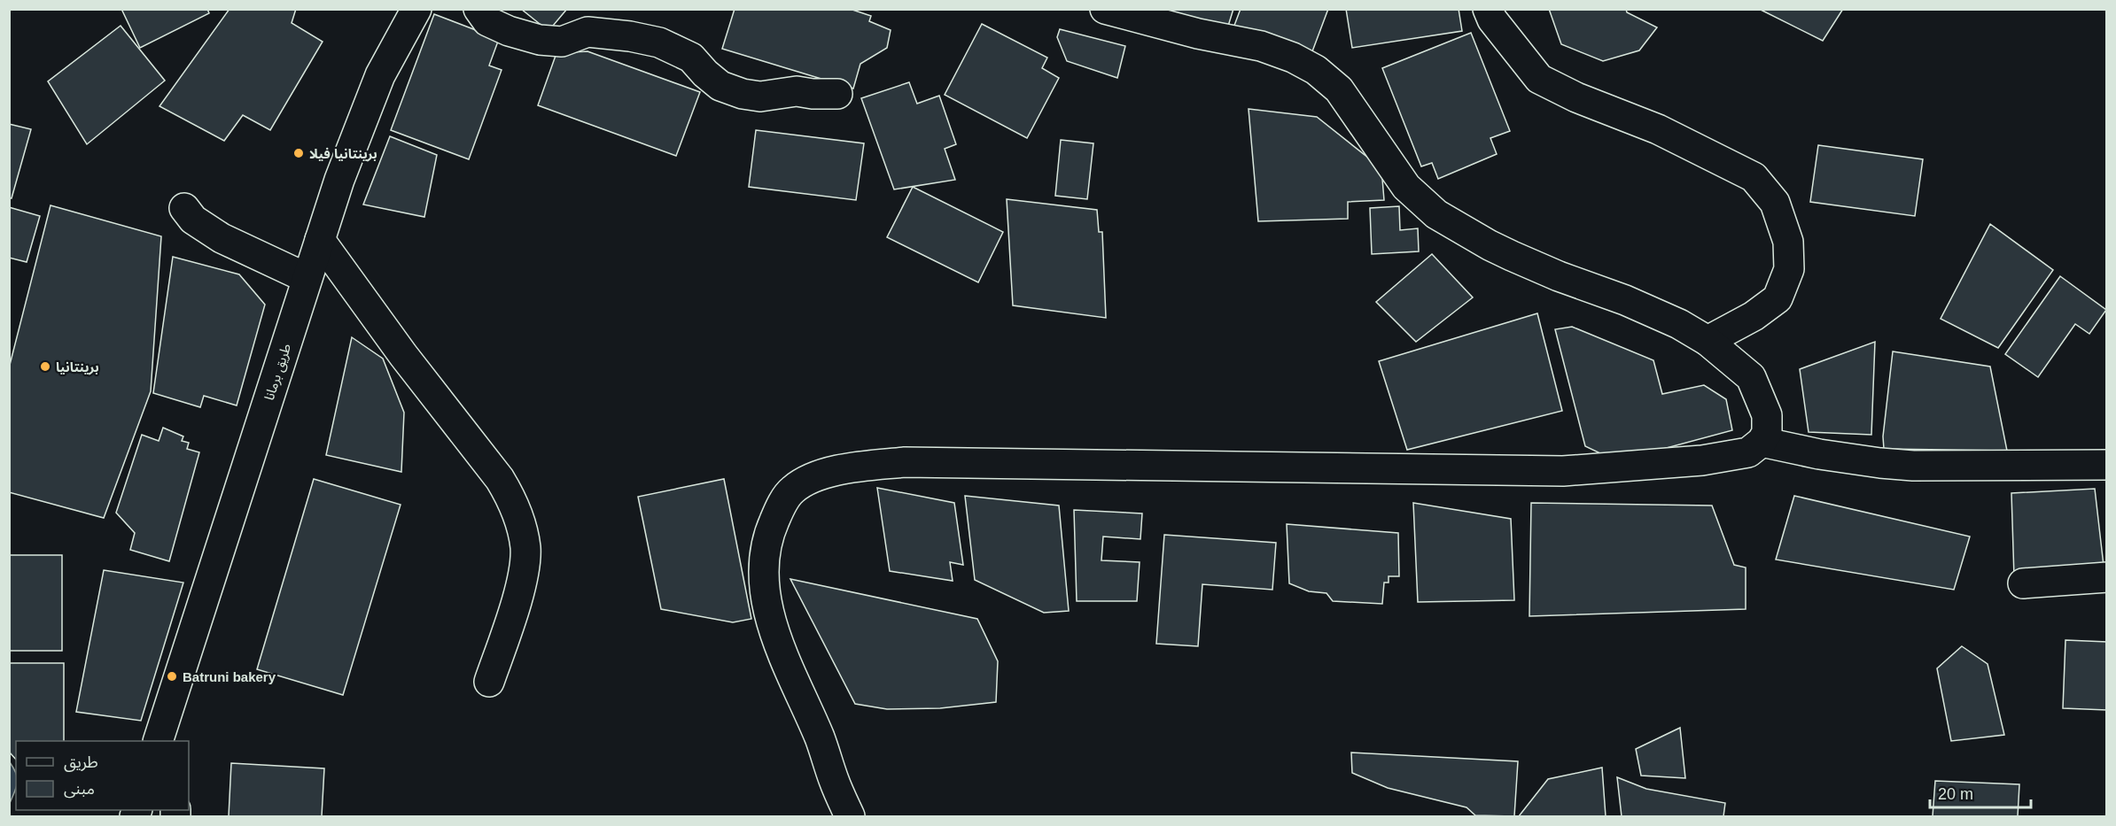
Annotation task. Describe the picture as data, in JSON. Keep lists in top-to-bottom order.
{
  "streets": {
    "street": ["طريق برمانا"]
  },
  "places": ["برينتانيا فيلا", "برينتانيا", "Batruni bakery"],
  "legend": ["طريق", "مبنى"],
  "scale_bar": "20 m"
}
